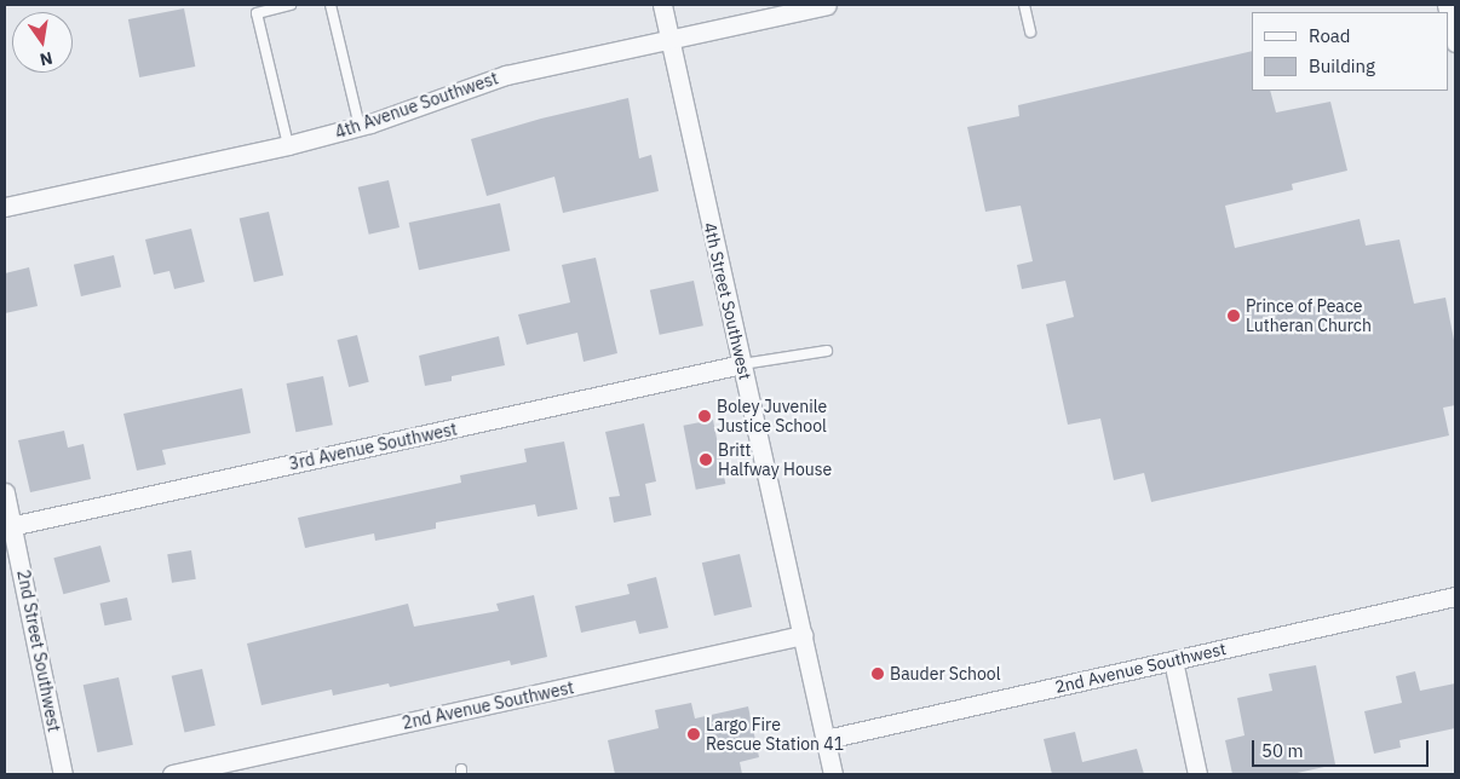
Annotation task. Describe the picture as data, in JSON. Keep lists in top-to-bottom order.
{
  "streets": {
    "street": [
      "4th Avenue Southwest",
      "4th Street Southwest",
      "3rd Avenue Southwest",
      "2nd Street Southwest",
      "2nd Avenue Southwest"
    ]
  },
  "crossings": [
    ["4th Avenue Southwest", "4th Street Southwest"],
    ["4th Street Southwest", "3rd Avenue Southwest"],
    ["4th Street Southwest", "2nd Avenue Southwest"],
    ["3rd Avenue Southwest", "2nd Street Southwest"]
  ],
  "places": [
    "Prince of Peace Lutheran Church",
    "Boley Juvenile Justice School",
    "Britt Halfway House",
    "Bauder School",
    "Largo Fire Rescue Station 41"
  ],
  "legend": ["Road", "Building"],
  "scale_bar": "50 m",
  "north": "bottom"
}
